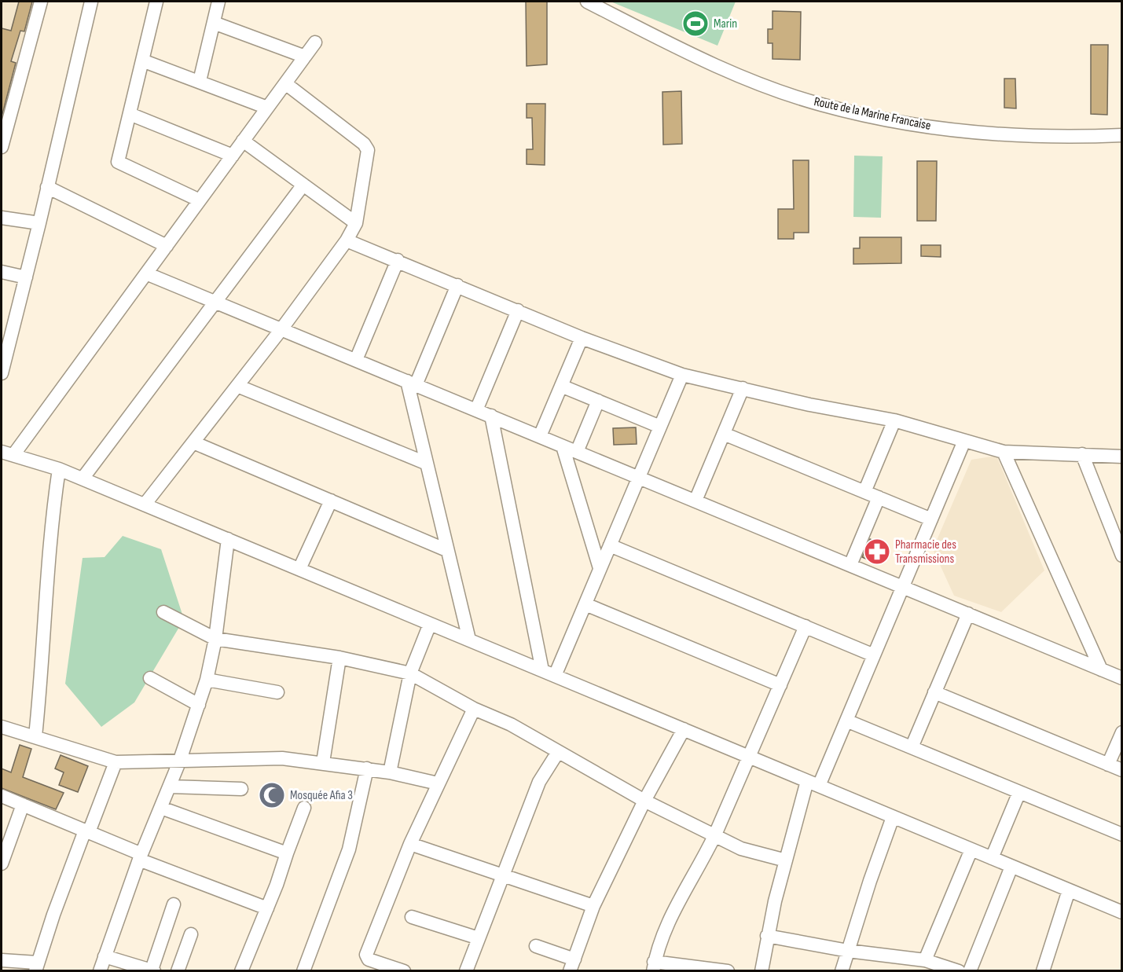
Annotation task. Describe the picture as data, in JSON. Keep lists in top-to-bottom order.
{
  "streets": {
    "street": ["Route de la Marine Francaise"]
  },
  "places": {
    "sports": ["Marin"],
    "pharmacy": ["Pharmacie des Transmissions"],
    "mosque": ["Mosquée Afia 3"]
  }
}
